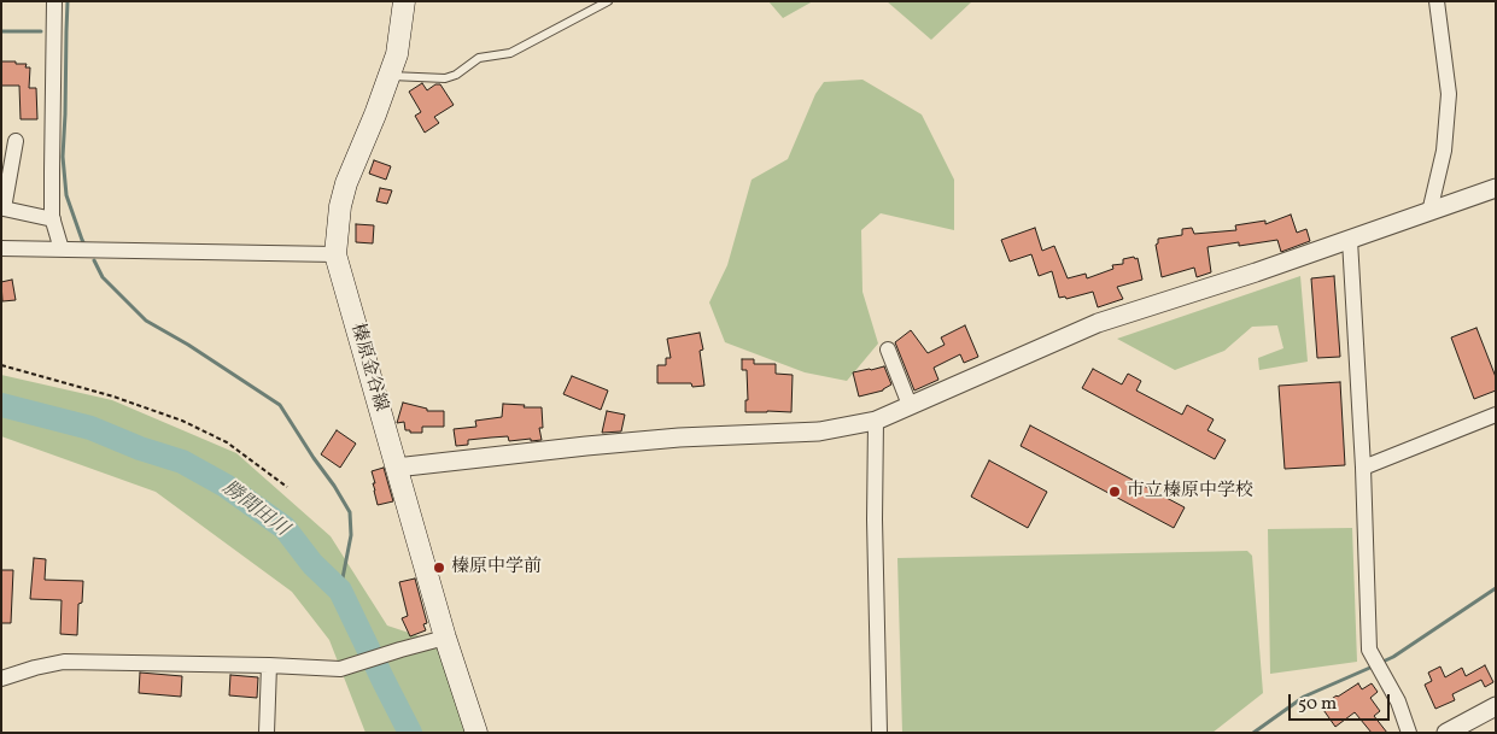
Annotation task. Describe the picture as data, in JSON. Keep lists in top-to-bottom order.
{
  "streets": {
    "main road": ["榛原金谷線"]
  },
  "water": ["勝間田川"],
  "places": ["市立榛原中学校", "榛原中学前"],
  "scale_bar": "50 m"
}
